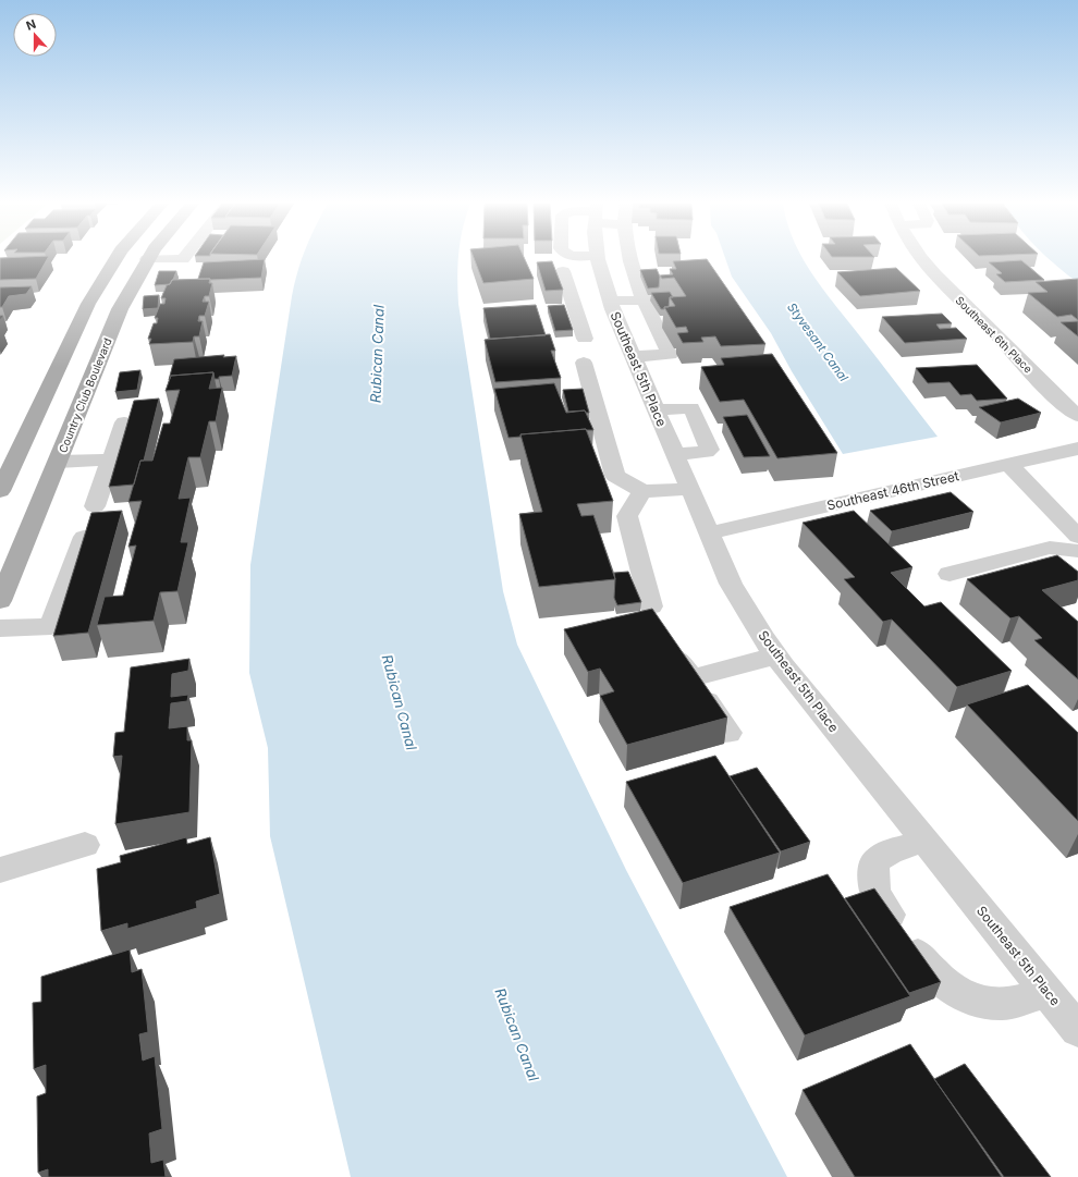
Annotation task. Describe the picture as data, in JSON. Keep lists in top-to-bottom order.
{
  "streets": {
    "main road": ["Country Club Boulevard"],
    "street": ["Southeast 6th Place", "Southeast 5th Place", "Southeast 46th Street"]
  },
  "crossings": [
    ["Southeast 5th Place", "Southeast 46th Street"]
  ],
  "water": ["Styvesant Canal", "Rubican Canal"],
  "north": "top"
}
